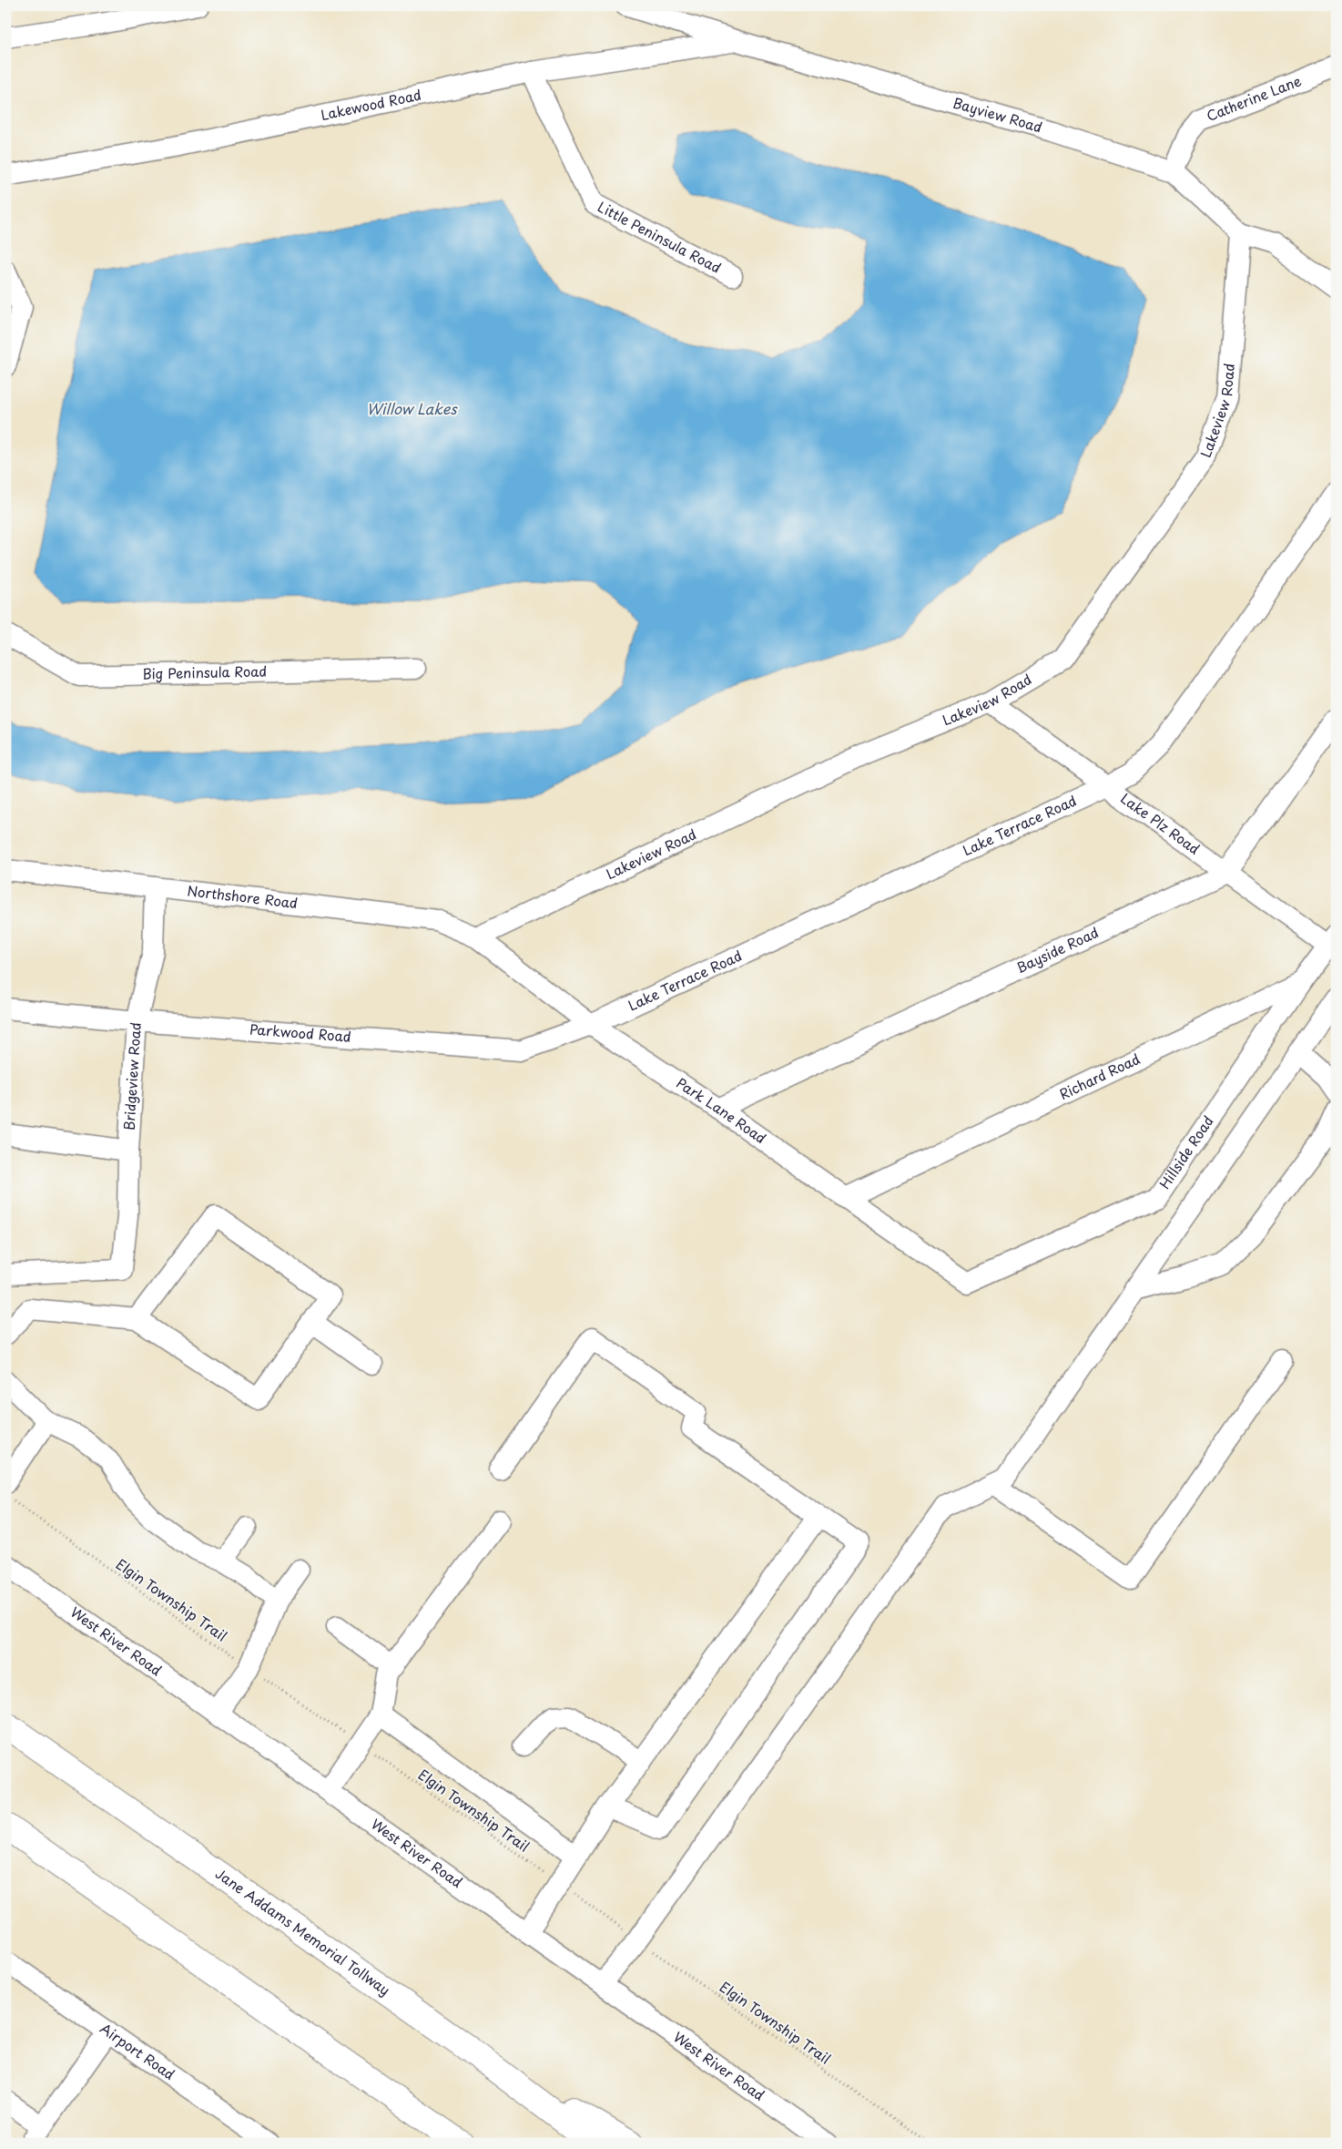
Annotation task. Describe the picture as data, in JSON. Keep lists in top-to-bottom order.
{
  "streets": {
    "highway": ["Jane Addams Memorial Tollway"],
    "street": [
      "Catherine Lane",
      "Lakewood Road",
      "Bayview Road",
      "Little Peninsula Road",
      "Lakeview Road",
      "Big Peninsula Road",
      "Lake Plz Road",
      "Lake Terrace Road",
      "Northshore Road",
      "Bayside Road",
      "Parkwood Road",
      "Bridgeview Road",
      "Richard Road",
      "Park Lane Road",
      "Hillside Road",
      "West River Road",
      "Airport Road"
    ],
    "path": ["Elgin Township Trail"]
  },
  "crossings": [
    ["Catherine Lane", "Bayview Road"],
    ["Lakewood Road", "Bayview Road"],
    ["Lakewood Road", "Little Peninsula Road"],
    ["Bayview Road", "Lakeview Road"],
    ["Lakeview Road", "Lake Plz Road"],
    ["Lakeview Road", "Northshore Road"],
    ["Lakeview Road", "Park Lane Road"],
    ["Lake Plz Road", "Lake Terrace Road"],
    ["Lake Plz Road", "Bayside Road"],
    ["Lake Plz Road", "Richard Road"],
    ["Lake Terrace Road", "Parkwood Road"],
    ["Lake Terrace Road", "Park Lane Road"],
    ["Northshore Road", "Bridgeview Road"],
    ["Northshore Road", "Park Lane Road"],
    ["Bayside Road", "Park Lane Road"],
    ["Parkwood Road", "Bridgeview Road"],
    ["Parkwood Road", "Park Lane Road"],
    ["Richard Road", "Park Lane Road"],
    ["Richard Road", "Hillside Road"],
    ["Park Lane Road", "Hillside Road"]
  ],
  "water": ["Willow Lakes"]
}
